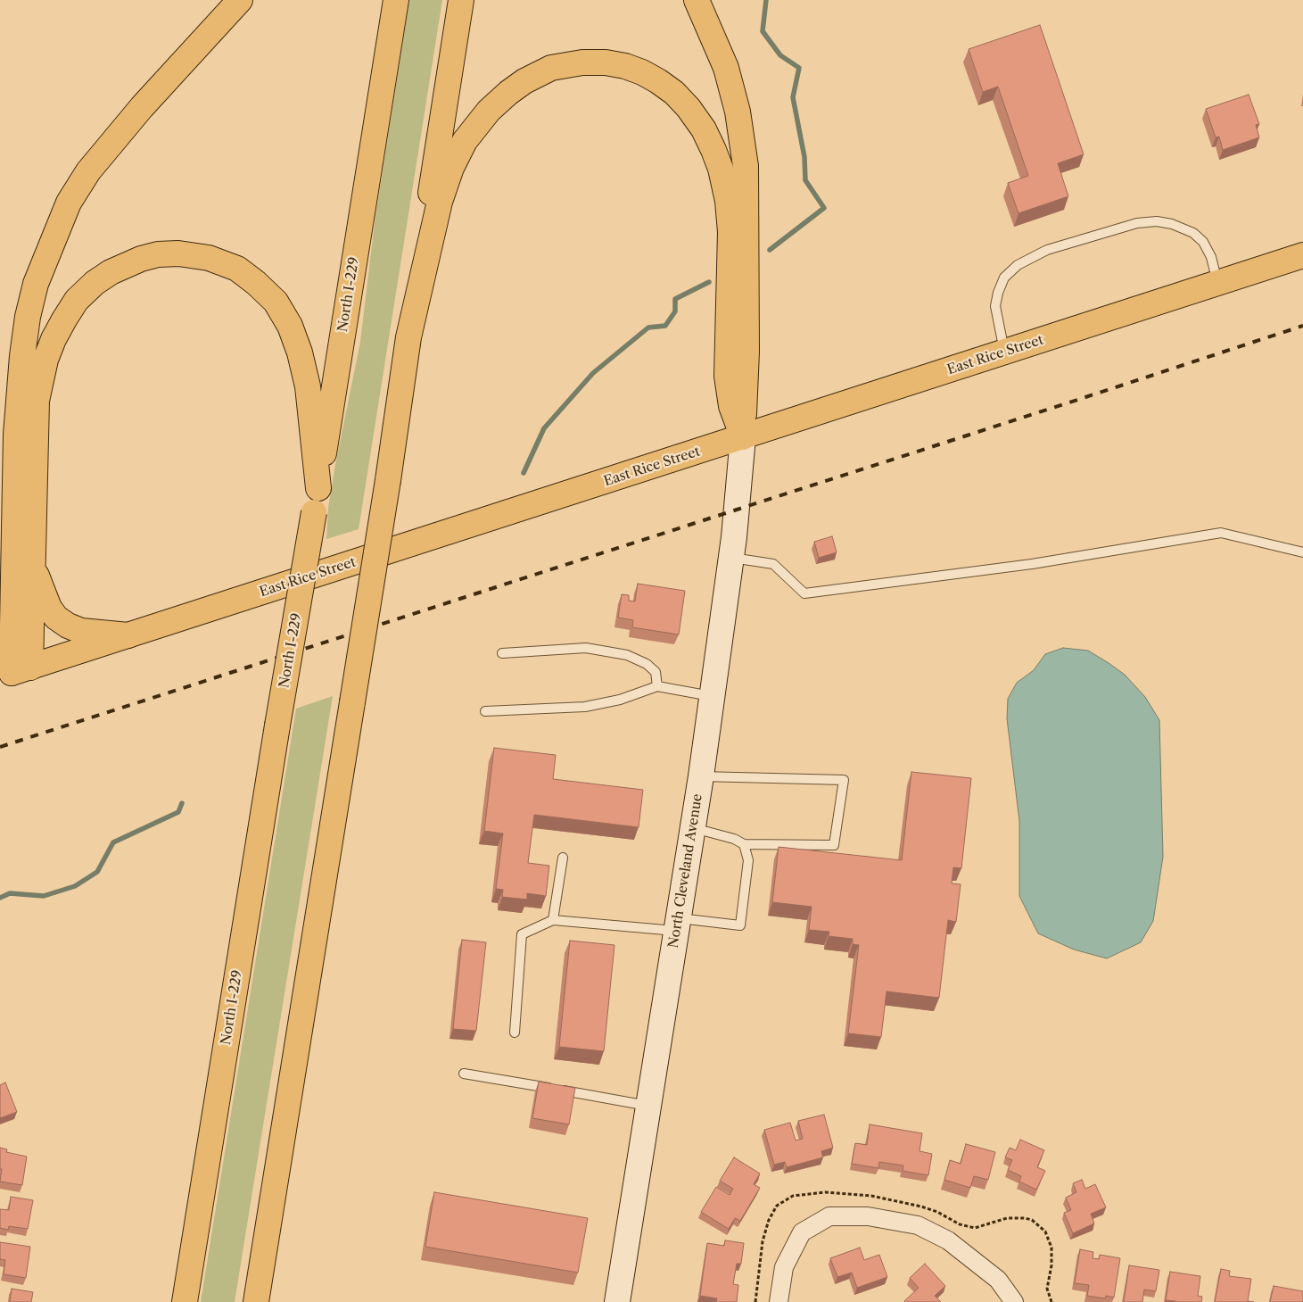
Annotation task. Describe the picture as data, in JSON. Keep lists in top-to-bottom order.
{
  "streets": {
    "main road": ["North I-229", "East Rice Street"],
    "street": ["North Cleveland Avenue"]
  },
  "crossings": [
    ["East Rice Street", "North Cleveland Avenue"]
  ]
}
